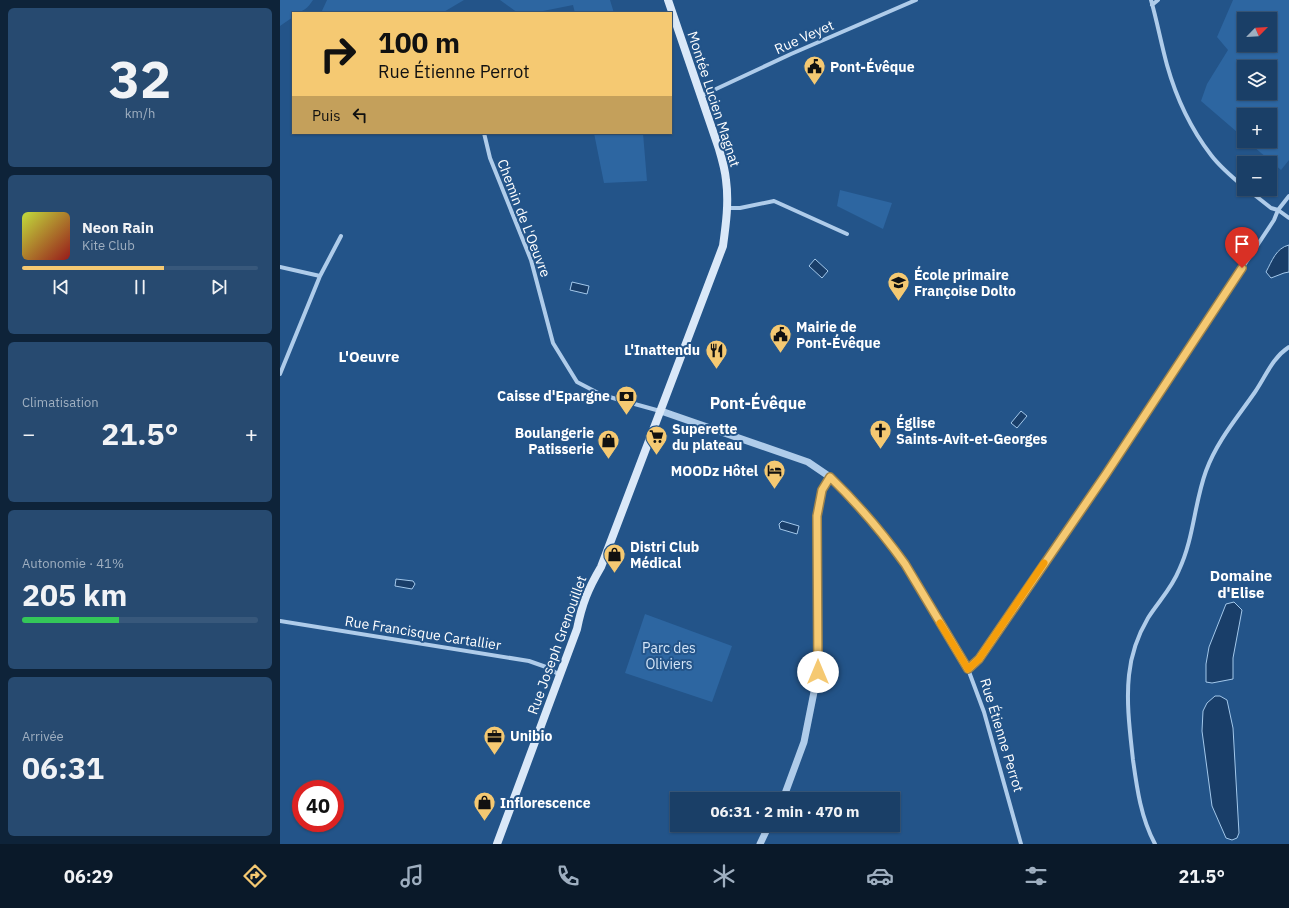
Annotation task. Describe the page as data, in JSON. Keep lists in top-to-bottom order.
{
  "streets": {
    "main road": ["Montée Lucien Magnat", "Rue Joseph Grenouillet"],
    "street": [
      "Rue Veyet",
      "Chemin de L'Oeuvre",
      "Rue Francisque Cartallier",
      "Rue Étienne Perrot"
    ]
  },
  "crossings": [
    ["Rue Veyet", "Montée Lucien Magnat"],
    ["Montée Lucien Magnat", "Chemin de L'Oeuvre"],
    ["Montée Lucien Magnat", "Rue Joseph Grenouillet"],
    ["Montée Lucien Magnat", "Rue Étienne Perrot"],
    ["Chemin de L'Oeuvre", "Rue Joseph Grenouillet"],
    ["Chemin de L'Oeuvre", "Rue Étienne Perrot"],
    ["Rue Francisque Cartallier", "Rue Joseph Grenouillet"],
    ["Rue Joseph Grenouillet", "Rue Étienne Perrot"]
  ],
  "districts": ["L'Oeuvre", "Pont-Évêque", "Domaine d'Elise"],
  "parks": ["Parc des Oliviers"],
  "places": {
    "public building": ["Pont-Évêque", "Mairie de Pont-Évêque"],
    "school or university": ["École primaire Françoise Dolto"],
    "restaurant": ["L'Inattendu"],
    "bank": ["Caisse d'Epargne"],
    "church": ["Église Saints-Avit-et-Georges"],
    "supermarket": ["Superette du plateau"],
    "shop": ["Boulangerie Patisserie", "Distri Club Médical", "Inflorescence"],
    "hotel": ["MOODz Hôtel"],
    "office": ["Unibio"]
  },
  "north": "top right",
  "page": {
    "tile": [
      ["32", "km/h"],
      "Climatisation",
      ["Autonomie · 41%", "205 km"],
      ["Arrivée", "06:31"]
    ],
    "map_buttons": ["+", "−"],
    "turn": ["100 m", "Rue Étienne Perrot"],
    "then": "Puis",
    "song": ["Neon Rain", "Kite Club"],
    "heat": ["−", "21.5°", "+"],
    "limit": "40",
    "trip": "06:31 · 2 min · 470 m",
    "tabs": ["06:29", "21.5°"]
  }
}
